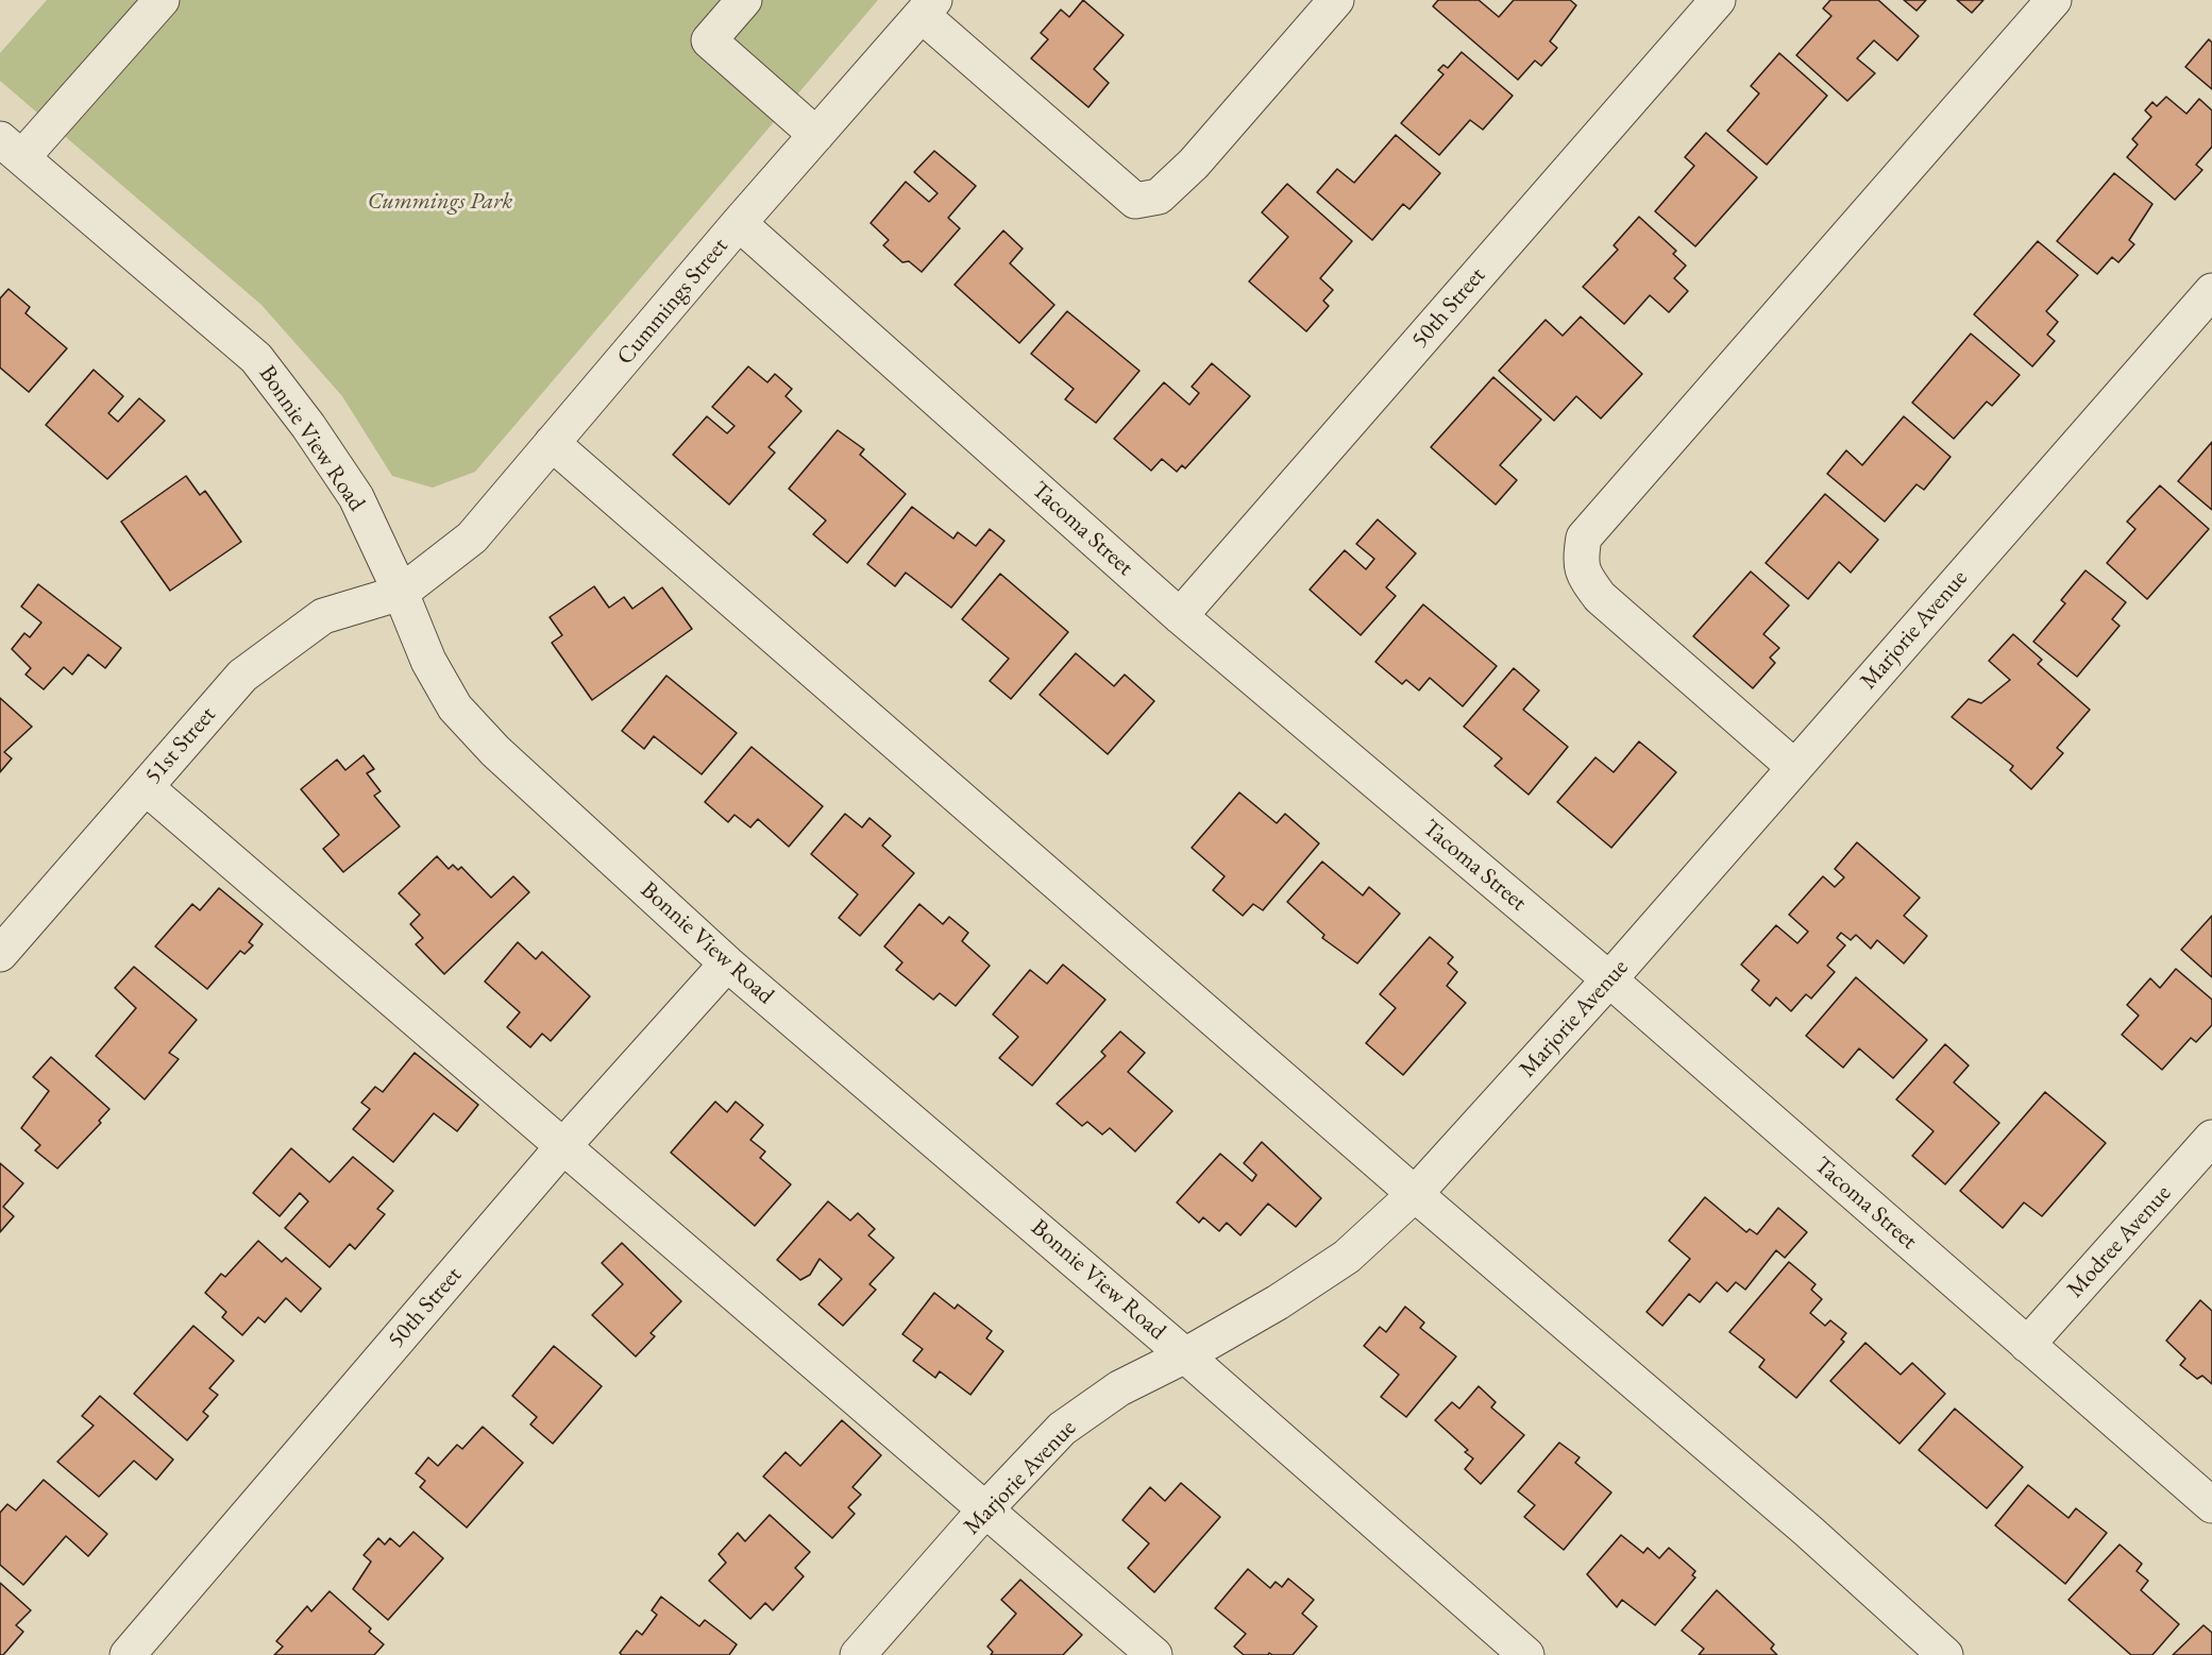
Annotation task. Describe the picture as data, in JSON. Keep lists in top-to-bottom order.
{
  "streets": {
    "street": [
      "Cummings Street",
      "50th Street",
      "Bonnie View Road",
      "Tacoma Street",
      "Marjorie Avenue",
      "51st Street",
      "Modree Avenue"
    ]
  },
  "crossings": [
    ["Cummings Street", "Bonnie View Road"],
    ["Cummings Street", "Tacoma Street"],
    ["Cummings Street", "51st Street"],
    ["50th Street", "Bonnie View Road"],
    ["50th Street", "Tacoma Street"],
    ["Bonnie View Road", "Marjorie Avenue"],
    ["Bonnie View Road", "51st Street"],
    ["Tacoma Street", "Marjorie Avenue"],
    ["Tacoma Street", "Modree Avenue"]
  ],
  "parks": ["Cummings Park"]
}
